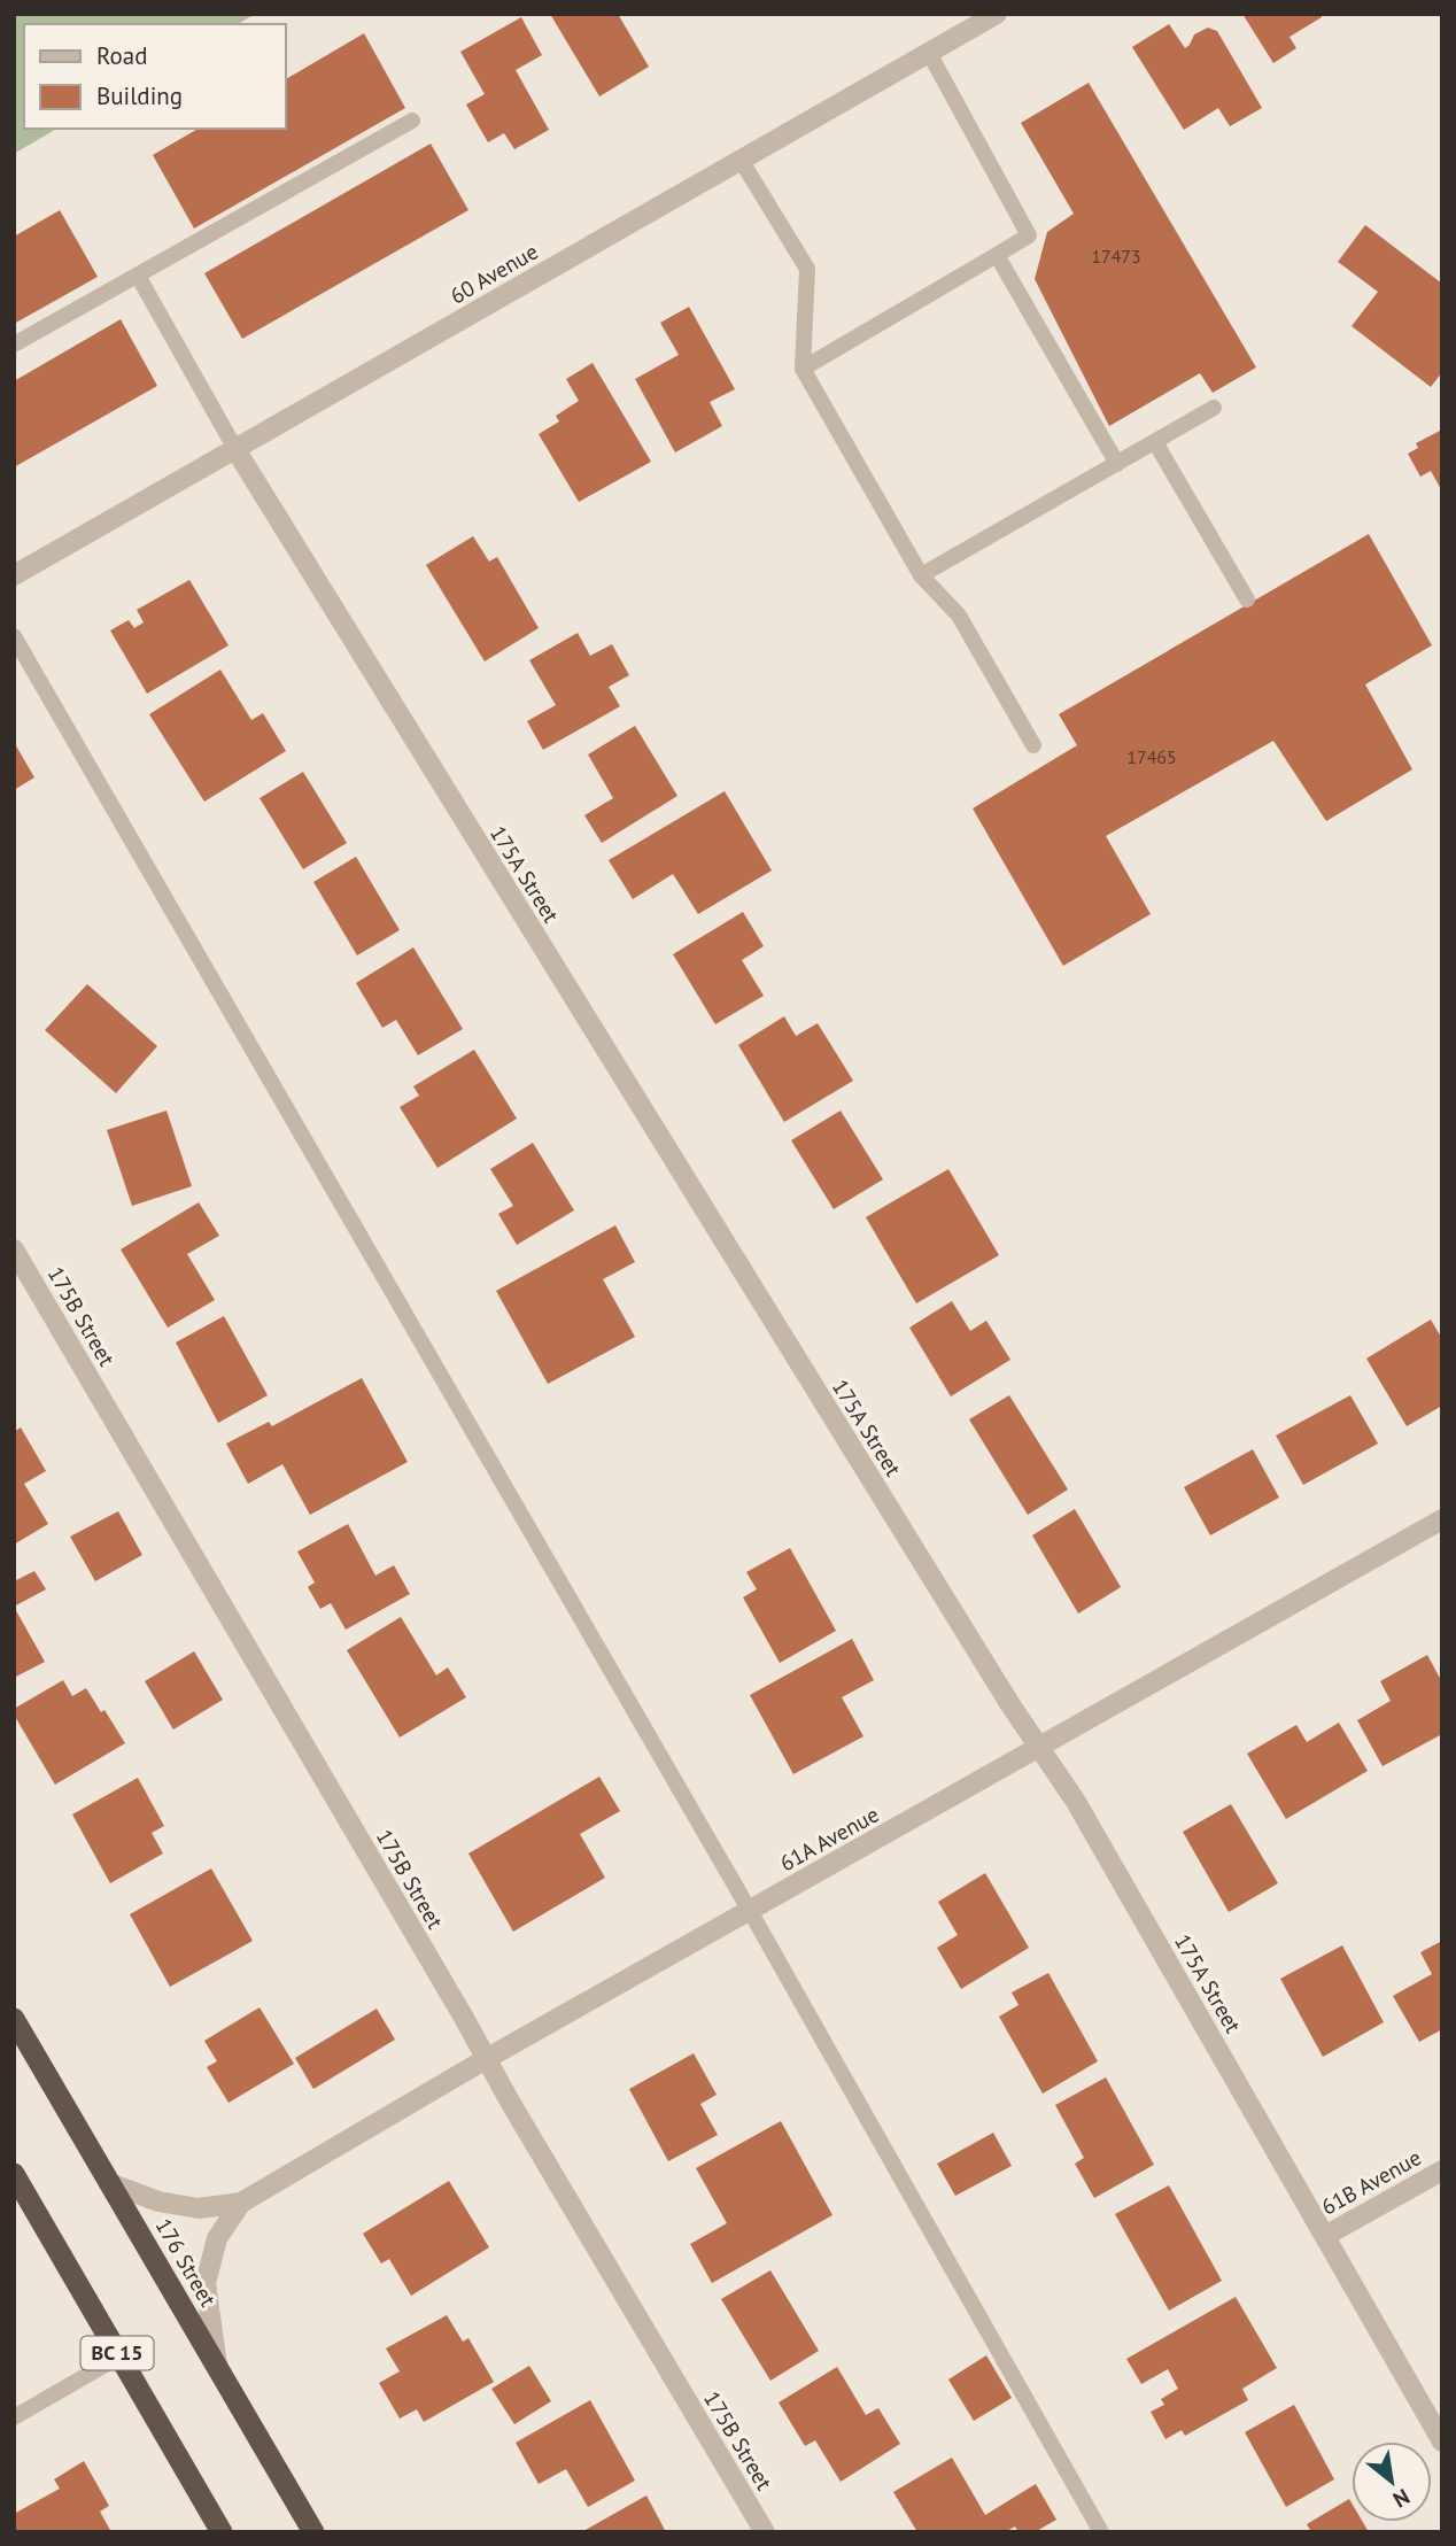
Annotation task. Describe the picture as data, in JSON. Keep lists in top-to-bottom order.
{
  "streets": {
    "highway": ["176 Street", "BC 15"],
    "street": [
      "60 Avenue",
      "175A Street",
      "175B Street",
      "61A Avenue",
      "61B Avenue"
    ]
  },
  "crossings": [
    ["60 Avenue", "175A Street"],
    ["175A Street", "61A Avenue"],
    ["175A Street", "61B Avenue"],
    ["175B Street", "61A Avenue"],
    ["61A Avenue", "176 Street"]
  ],
  "house_numbers": ["17473", "17465"],
  "legend": ["Road", "Building"],
  "north": "bottom right"
}
